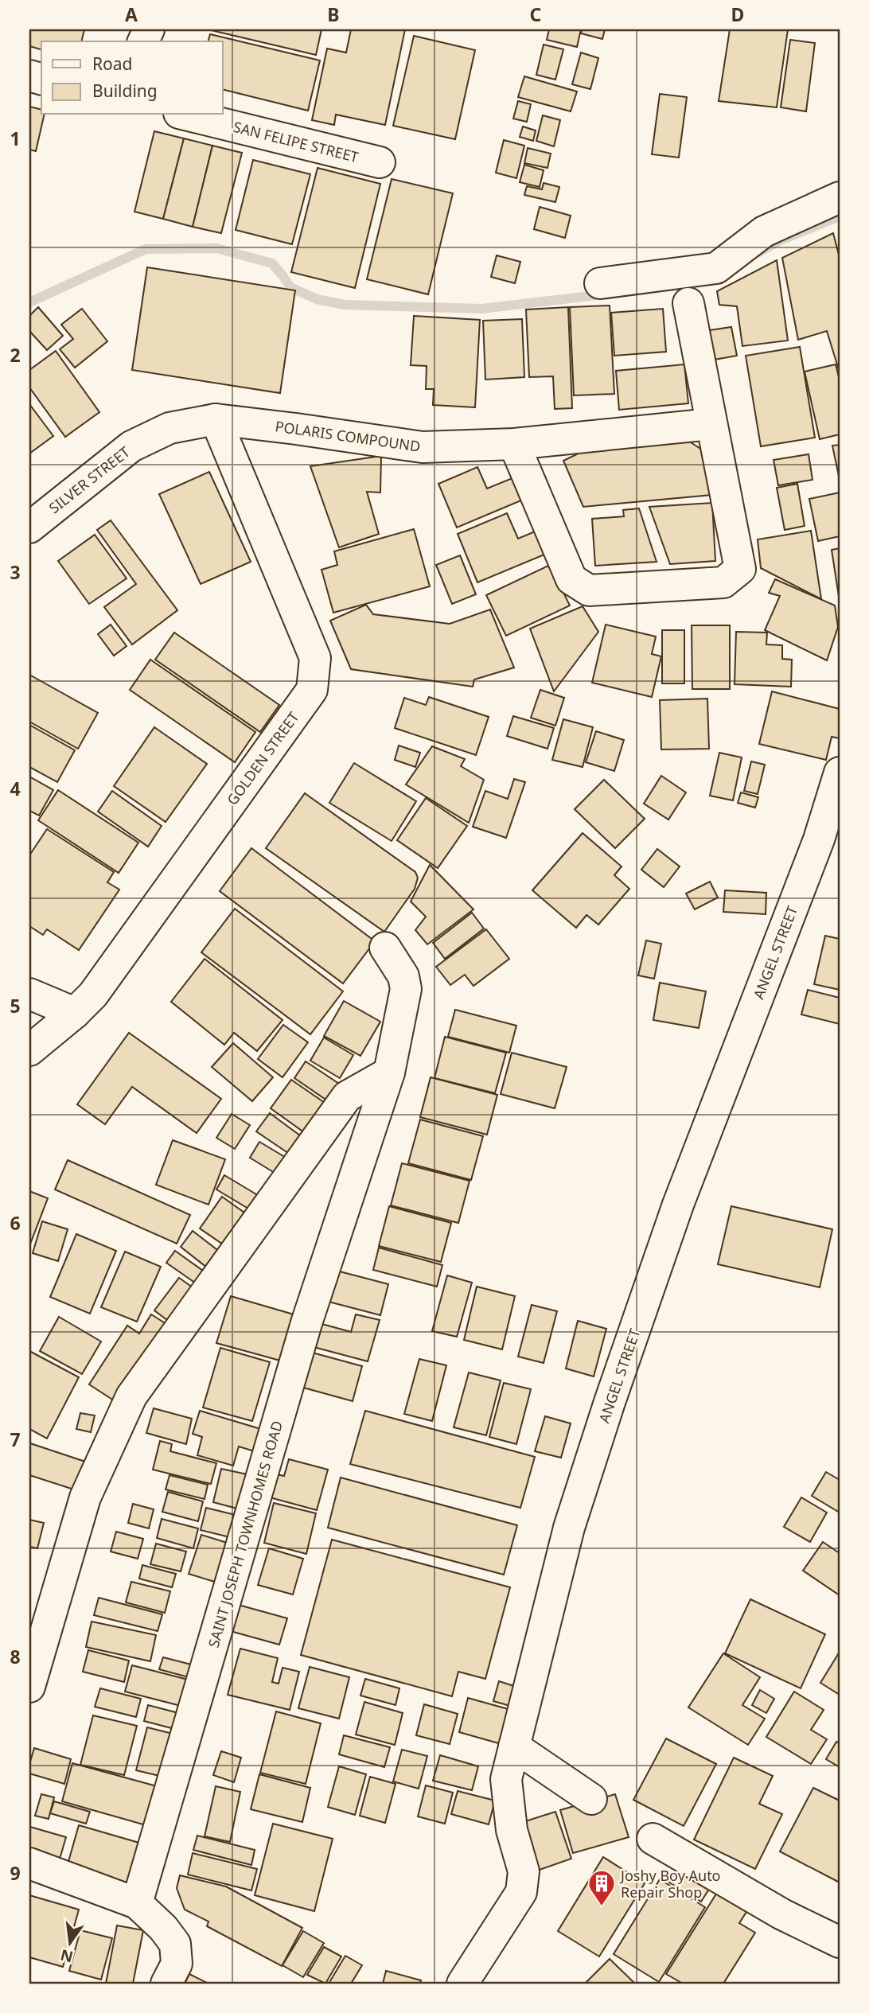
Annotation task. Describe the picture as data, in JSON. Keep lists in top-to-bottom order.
{
  "streets": {
    "street": [
      "SAN FELIPE STREET",
      "POLARIS COMPOUND",
      "SILVER STREET",
      "GOLDEN STREET",
      "ANGEL STREET",
      "SAINT JOSEPH TOWNHOMES ROAD"
    ]
  },
  "crossings": [
    ["POLARIS COMPOUND", "SILVER STREET"],
    ["POLARIS COMPOUND", "GOLDEN STREET"],
    ["SILVER STREET", "GOLDEN STREET"]
  ],
  "places": {
    "building": ["Joshy Boy Auto Repair Shop"]
  },
  "legend": ["Road", "Building"],
  "north": "bottom",
  "grid": {
    "columns": [
      "A",
      "B",
      "C",
      "D"
    ],
    "rows": [
      "1",
      "2",
      "3",
      "4",
      "5",
      "6",
      "7",
      "8",
      "9"
    ]
  }
}
